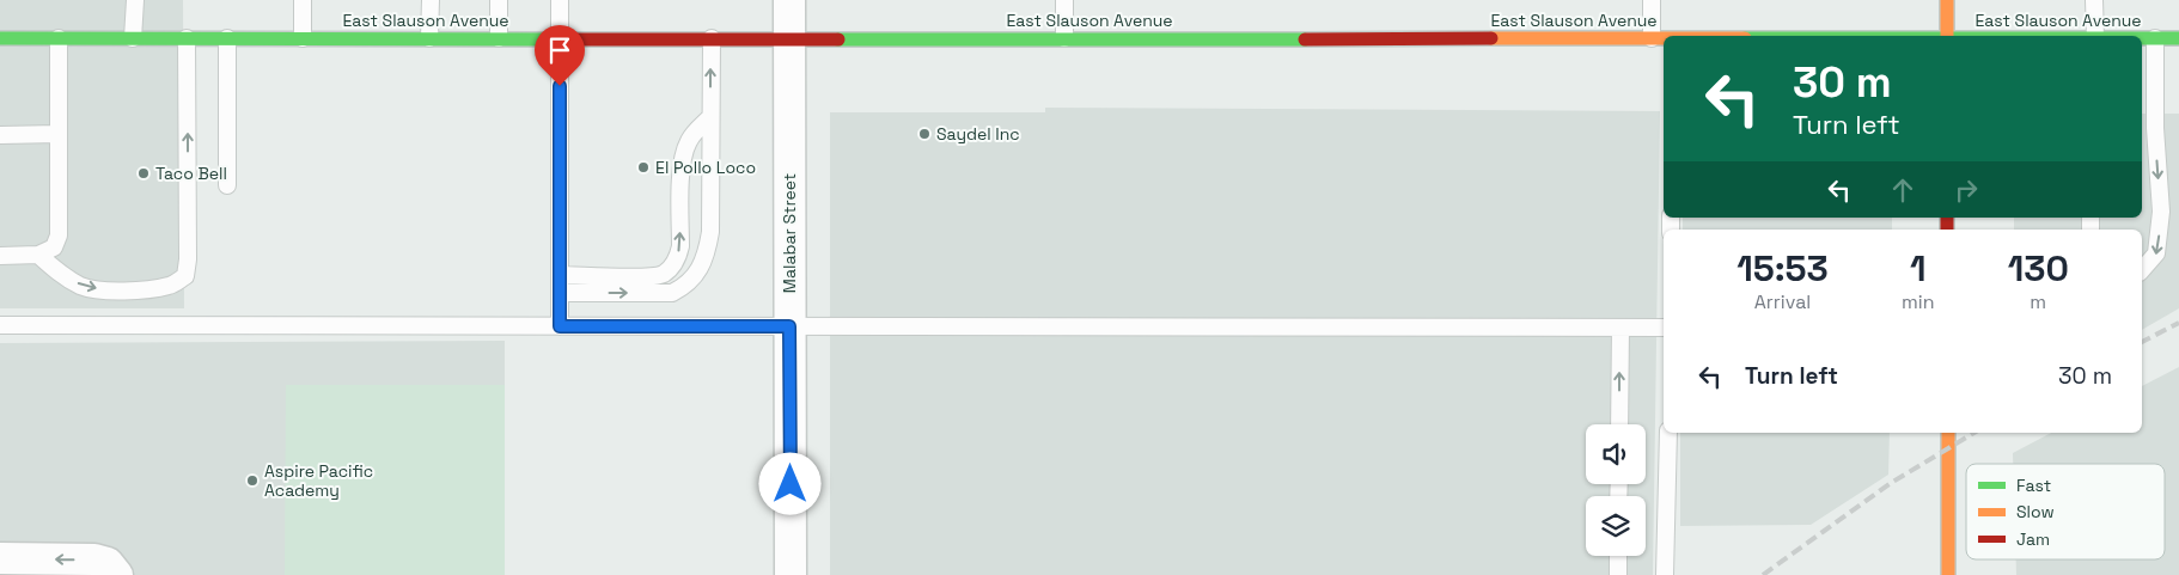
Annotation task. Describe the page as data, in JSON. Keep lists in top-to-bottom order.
{
  "streets": {
    "main road": ["East Slauson Avenue"],
    "street": ["Malabar Street"]
  },
  "crossings": [
    ["East Slauson Avenue", "Malabar Street"]
  ],
  "places": [
    "Saydel Inc",
    "El Pollo Loco",
    "Taco Bell",
    "Aspire Pacific Academy"
  ],
  "legend": ["Fast", "Slow", "Jam"],
  "page": {
    "turn": ["30 m", "Turn left"],
    "eta": [
      "15:53",
      "Arrival",
      "1",
      "min",
      "130",
      "m"
    ],
    "list": [
      {
        "name": "Turn left",
        "value": "30 m"
      }
    ]
  }
}
